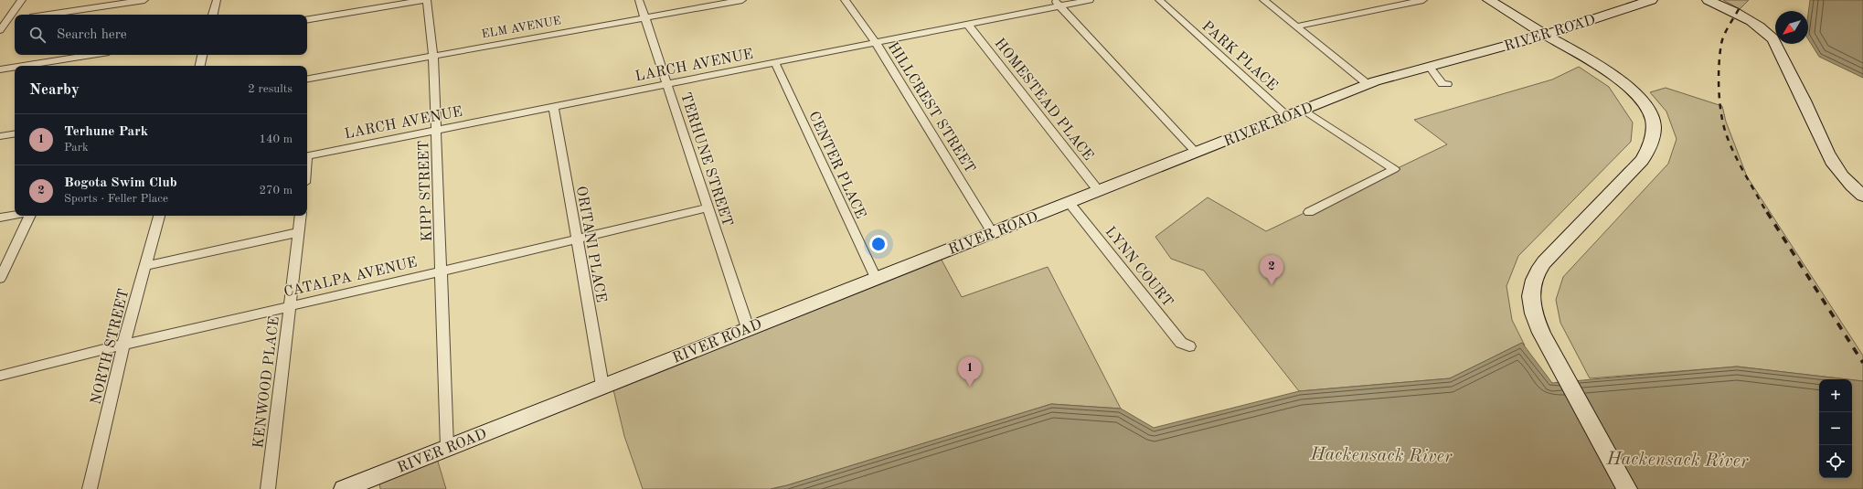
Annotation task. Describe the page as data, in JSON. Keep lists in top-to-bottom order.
{
  "streets": {
    "main road": ["RIVER ROAD"],
    "street": [
      "ELM AVENUE",
      "PARK PLACE",
      "LARCH AVENUE",
      "HOMESTEAD PLACE",
      "HILLCREST STREET",
      "TERHUNE STREET",
      "CENTER PLACE",
      "KIPP STREET",
      "ORITANI PLACE",
      "LYNN COURT",
      "CATALPA AVENUE",
      "NORTH STREET",
      "KENWOOD PLACE"
    ]
  },
  "crossings": [
    ["ELM AVENUE", "TERHUNE STREET"],
    ["ELM AVENUE", "KIPP STREET"],
    ["RIVER ROAD", "PARK PLACE"],
    ["RIVER ROAD", "HOMESTEAD PLACE"],
    ["RIVER ROAD", "HILLCREST STREET"],
    ["RIVER ROAD", "TERHUNE STREET"],
    ["RIVER ROAD", "CENTER PLACE"],
    ["RIVER ROAD", "KIPP STREET"],
    ["RIVER ROAD", "ORITANI PLACE"],
    ["RIVER ROAD", "LYNN COURT"],
    ["LARCH AVENUE", "HOMESTEAD PLACE"],
    ["LARCH AVENUE", "HILLCREST STREET"],
    ["LARCH AVENUE", "TERHUNE STREET"],
    ["LARCH AVENUE", "CENTER PLACE"],
    ["LARCH AVENUE", "KIPP STREET"],
    ["LARCH AVENUE", "ORITANI PLACE"],
    ["TERHUNE STREET", "CATALPA AVENUE"],
    ["KIPP STREET", "CATALPA AVENUE"],
    ["ORITANI PLACE", "CATALPA AVENUE"],
    ["CATALPA AVENUE", "NORTH STREET"],
    ["CATALPA AVENUE", "KENWOOD PLACE"]
  ],
  "water": ["Hackensack River"],
  "north": "bottom left",
  "page": {
    "search": "Search here",
    "heading": ["Nearby", "2 results"],
    "list": [
      {
        "mark": "1",
        "name": "Terhune Park",
        "note": "Park",
        "value": "140 m"
      },
      {
        "mark": "2",
        "name": "Bogota Swim Club",
        "note": "Sports · Feller Place",
        "value": "270 m"
      }
    ],
    "pins": ["2", "1"],
    "map_buttons": ["+", "−"]
  }
}
